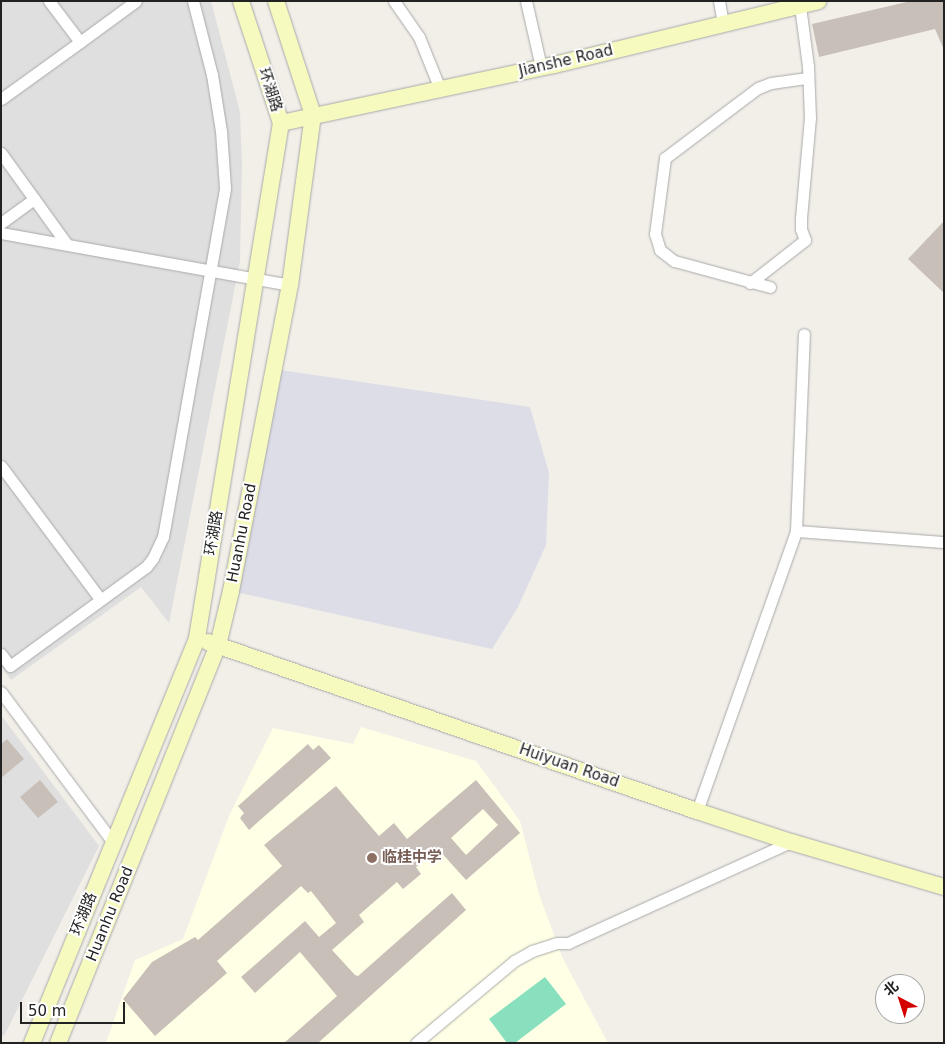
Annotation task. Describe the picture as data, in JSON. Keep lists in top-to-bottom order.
{
  "streets": {
    "main road": [
      "Jianshe Road",
      "环湖路",
      "Huanhu Road",
      "Huiyuan Road"
    ]
  },
  "crossings": [
    ["Jianshe Road", "环湖路"],
    ["Jianshe Road", "Huanhu Road"],
    ["环湖路", "Huiyuan Road"],
    ["Huanhu Road", "Huiyuan Road"]
  ],
  "places": ["临桂中学"],
  "scale_bar": "50 m",
  "north": "top left"
}
